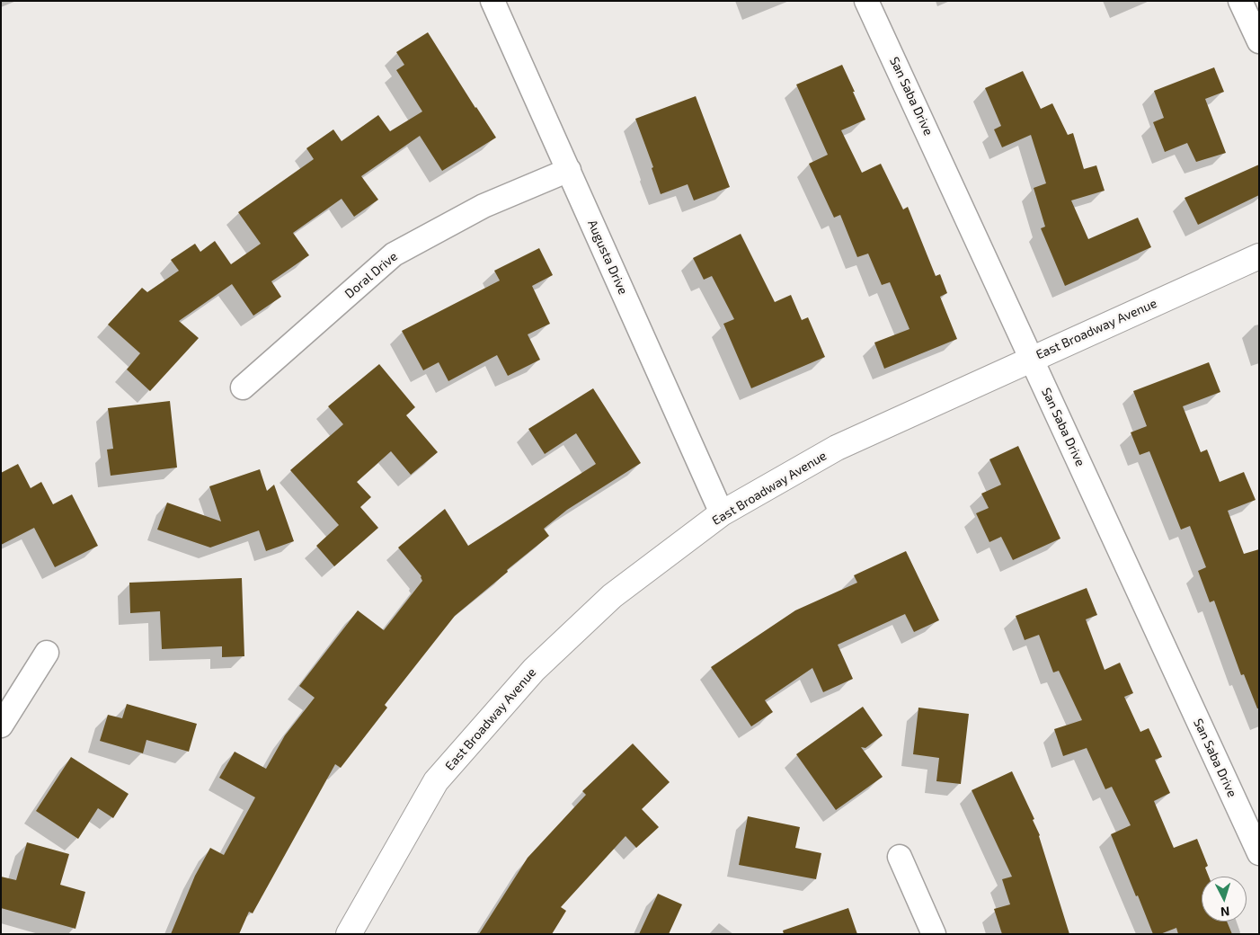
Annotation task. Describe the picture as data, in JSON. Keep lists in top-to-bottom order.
{
  "streets": {
    "street": [
      "San Saba Drive",
      "Augusta Drive",
      "Doral Drive",
      "East Broadway Avenue"
    ]
  },
  "crossings": [
    ["San Saba Drive", "East Broadway Avenue"],
    ["Augusta Drive", "Doral Drive"],
    ["Augusta Drive", "East Broadway Avenue"]
  ],
  "north": "bottom"
}
